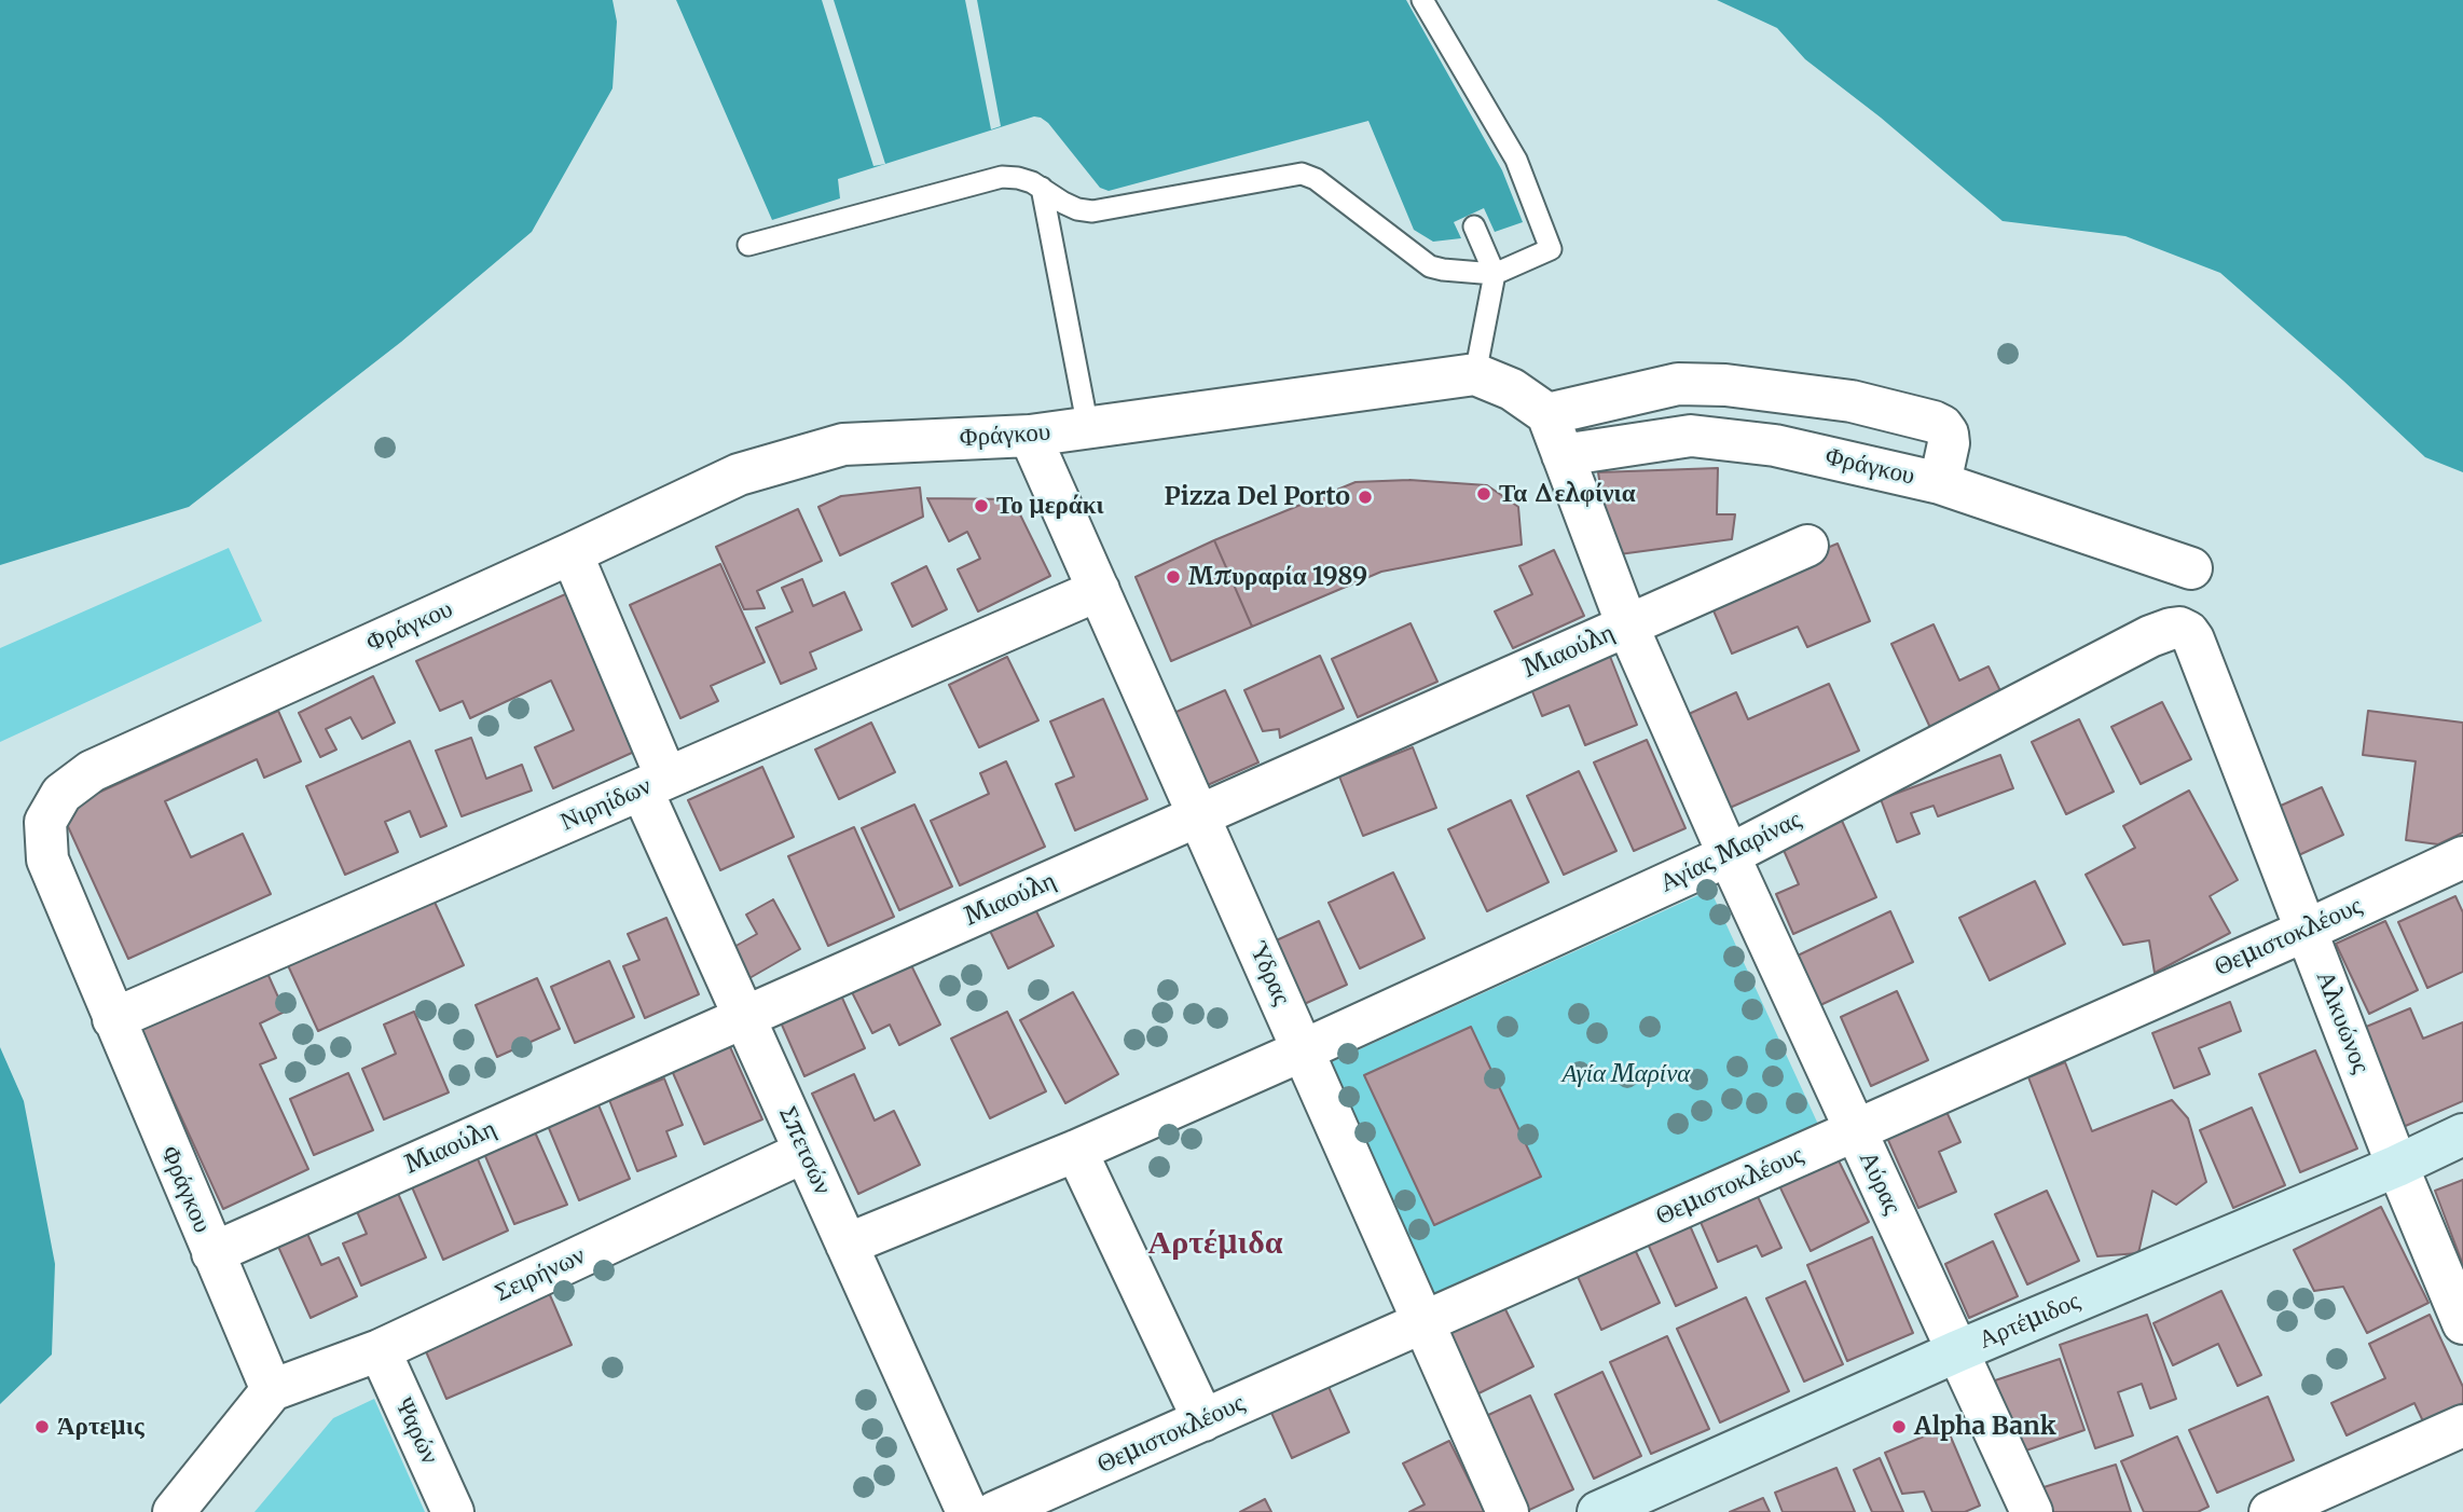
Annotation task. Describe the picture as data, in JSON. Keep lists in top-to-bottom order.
{
  "streets": {
    "main road": ["Αρτέμιδος"],
    "street": [
      "Φράγκου",
      "Μιαούλη",
      "Νιρηίδων",
      "Αγίας Μαρίνας",
      "Θεμιστοκλέους",
      "Ύδρας",
      "Αλκυώνος",
      "Σπετσών",
      "Αύρας",
      "Σειρήνων",
      "Ψαρών"
    ]
  },
  "crossings": [
    ["Φράγκου", "Μιαούλη"],
    ["Φράγκου", "Νιρηίδων"],
    ["Φράγκου", "Ύδρας"],
    ["Φράγκου", "Σπετσών"],
    ["Φράγκου", "Αύρας"],
    ["Φράγκου", "Σειρήνων"],
    ["Μιαούλη", "Ύδρας"],
    ["Μιαούλη", "Σπετσών"],
    ["Μιαούλη", "Αύρας"],
    ["Νιρηίδων", "Ύδρας"],
    ["Νιρηίδων", "Σπετσών"],
    ["Αγίας Μαρίνας", "Ύδρας"],
    ["Αγίας Μαρίνας", "Αλκυώνος"],
    ["Αγίας Μαρίνας", "Σπετσών"],
    ["Αγίας Μαρίνας", "Αύρας"],
    ["Θεμιστοκλέους", "Ύδρας"],
    ["Θεμιστοκλέους", "Αλκυώνος"],
    ["Θεμιστοκλέους", "Αύρας"],
    ["Αλκυώνος", "Αρτέμιδος"],
    ["Σπετσών", "Σειρήνων"],
    ["Αύρας", "Αρτέμιδος"],
    ["Σειρήνων", "Ψαρών"]
  ],
  "districts": ["Αρτέμιδα"],
  "parks": ["Αγία Μαρίνα"],
  "places": [
    "Τα Δελφίνια",
    "Pizza Del Porto",
    "Το μεράκι",
    "Μπυραρία 1989",
    "Άρτεμις",
    "Alpha Bank"
  ]
}
